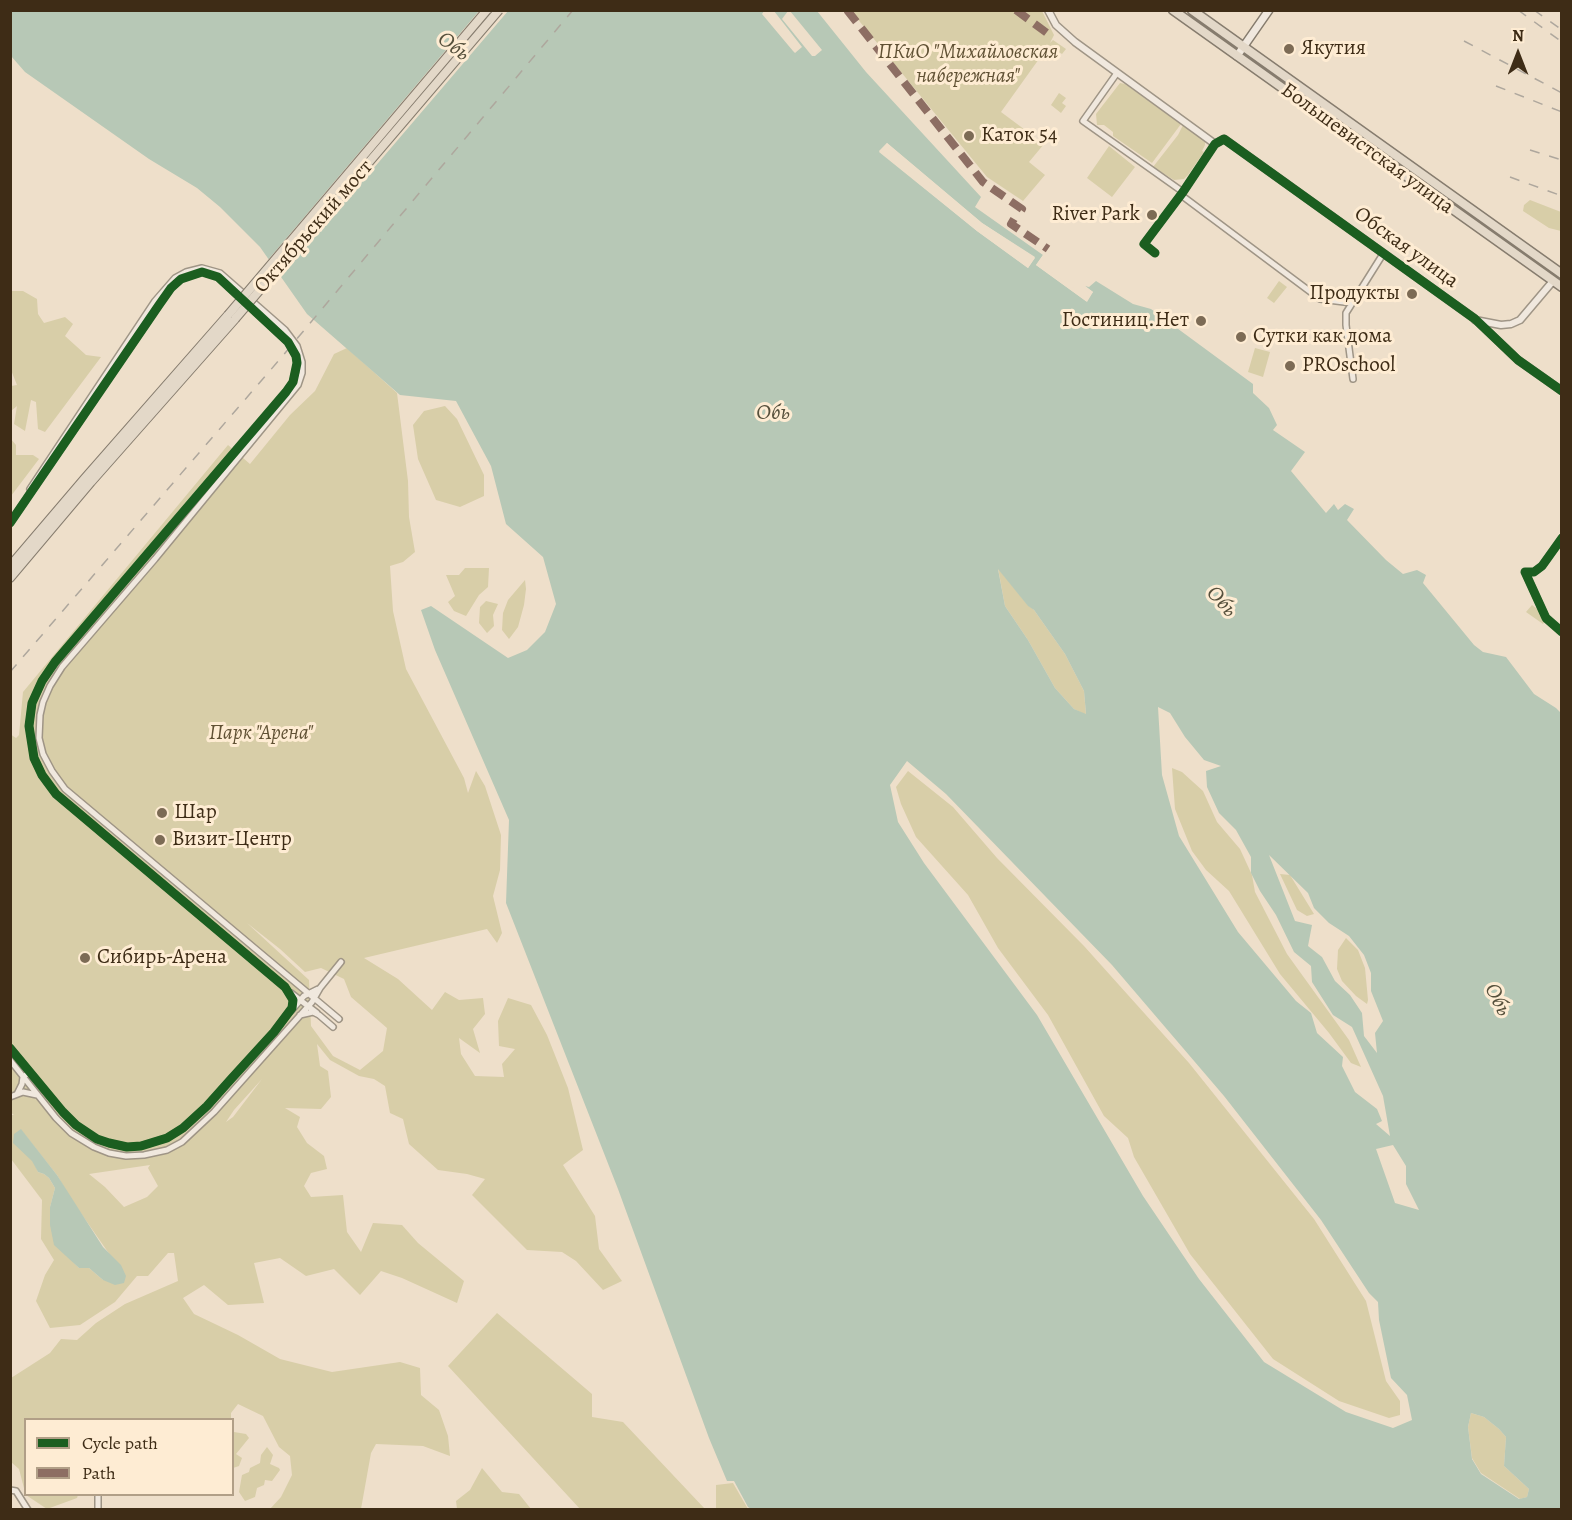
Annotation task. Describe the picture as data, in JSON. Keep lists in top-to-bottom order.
{
  "streets": {
    "highway": ["Большевистская улица"],
    "main road": ["Октябрьский мост"],
    "street": ["Обская улица"]
  },
  "water": ["Обь"],
  "parks": ["ПКиО \"Михайловская набережная\"", "Парк \"Арена\""],
  "places": [
    "Якутия",
    "Каток 54",
    "River Park",
    "Продукты",
    "Гостиниц.Нет",
    "Сутки как дома",
    "PROschool",
    "Шар",
    "Визит-Центр",
    "Сибирь-Арена"
  ],
  "legend": ["Cycle path", "Path"],
  "north": "top"
}
